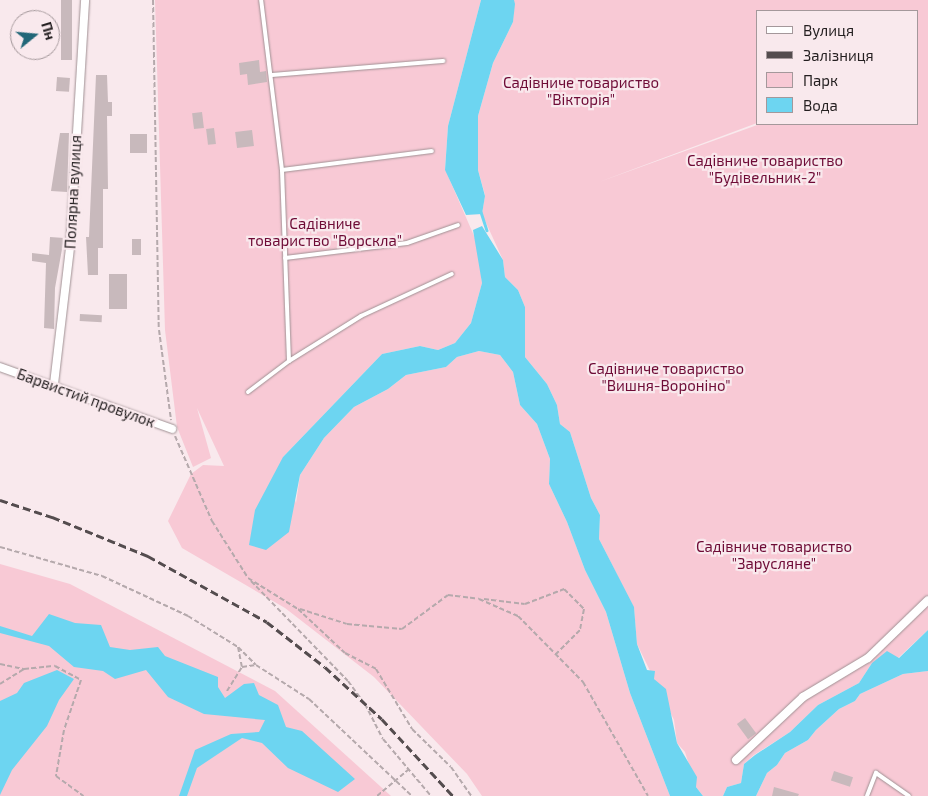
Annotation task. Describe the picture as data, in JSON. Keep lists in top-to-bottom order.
{
  "streets": {
    "street": ["Полярна вулиця", "Барвистий провулок"]
  },
  "crossings": [
    ["Полярна вулиця", "Барвистий провулок"]
  ],
  "parks": [
    "Садівниче товариство \"Вікторія\"",
    "Садівниче товариство \"Будівельник-2\"",
    "Садівниче товариство \"Ворскла\"",
    "Садівниче товариство \"Вишня-Вороніно\"",
    "Садівниче товариство \"Зарусляне\""
  ],
  "legend": [
    "Вулиця",
    "Залізниця",
    "Парк",
    "Вода"
  ],
  "north": "right"
}
